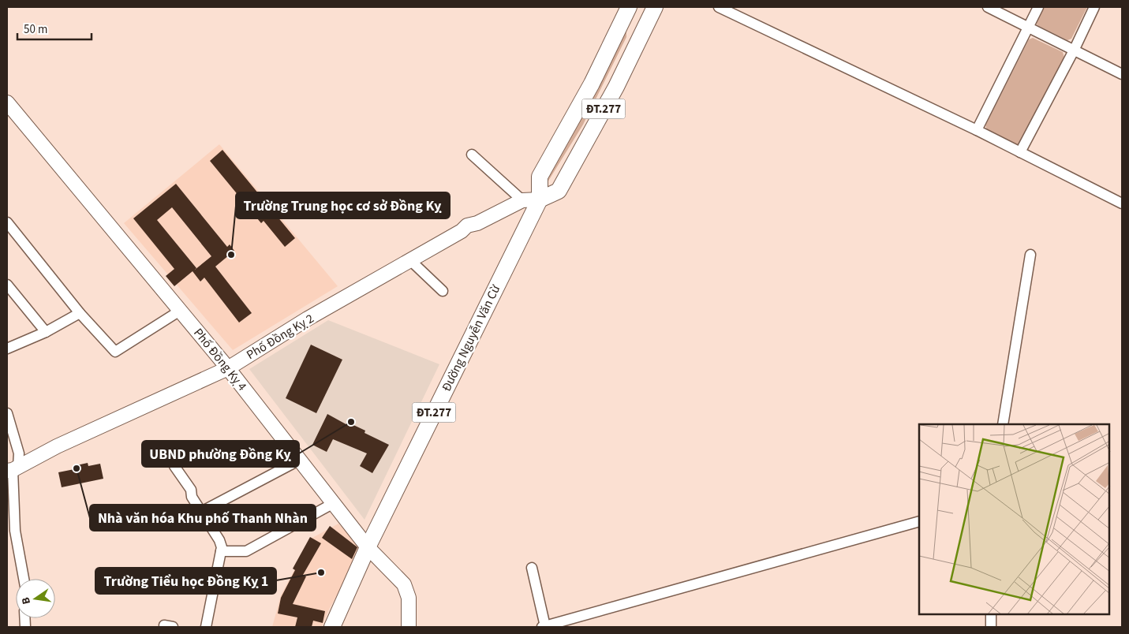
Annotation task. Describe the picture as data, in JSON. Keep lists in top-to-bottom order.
{
  "streets": {
    "main road": ["ĐT.277", "Đường Nguyễn Văn Cừ"],
    "street": ["Phố Đồng Kỵ 2", "Phố Đồng Kỵ 4"]
  },
  "crossings": [
    ["ĐT.277", "Phố Đồng Kỵ 2"],
    ["ĐT.277", "Đường Nguyễn Văn Cừ"],
    ["Phố Đồng Kỵ 2", "Đường Nguyễn Văn Cừ"],
    ["Phố Đồng Kỵ 2", "Phố Đồng Kỵ 4"],
    ["Đường Nguyễn Văn Cừ", "Phố Đồng Kỵ 4"]
  ],
  "places": [
    "Trường Trung học cơ sở Đồng Kỵ",
    "UBND phường Đồng Kỵ",
    "Nhà văn hóa Khu phố Thanh Nhàn",
    "Trường Tiểu học Đồng Kỵ 1"
  ],
  "scale_bar": "50 m",
  "north": "left"
}
